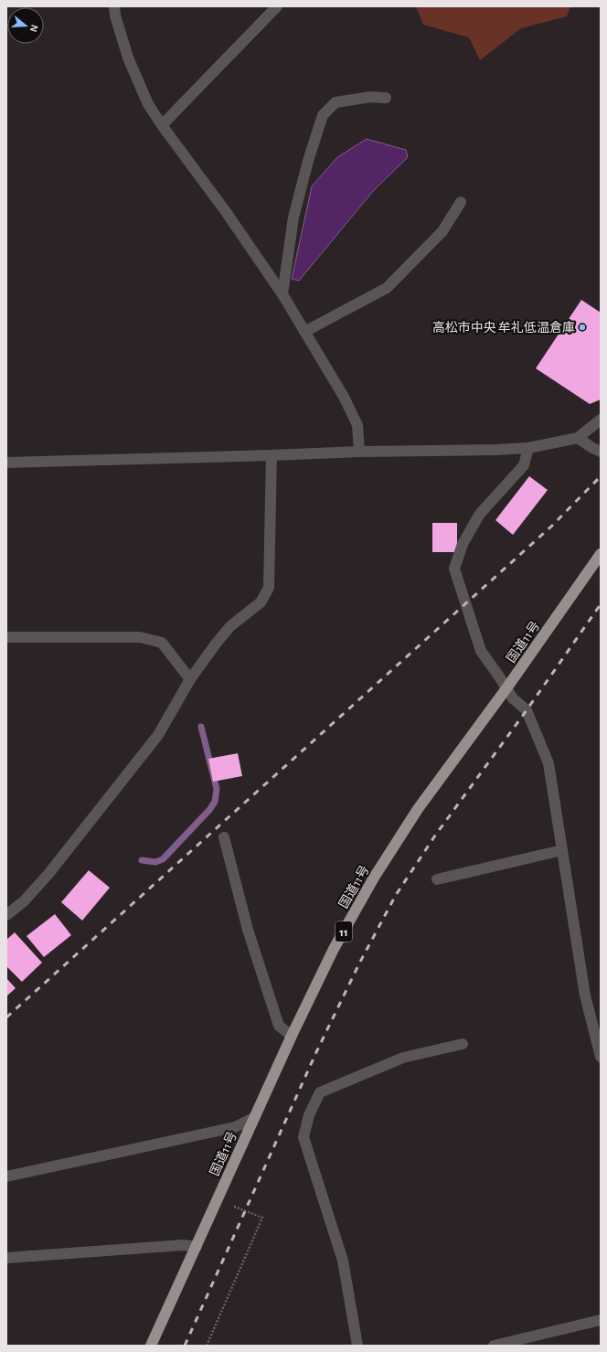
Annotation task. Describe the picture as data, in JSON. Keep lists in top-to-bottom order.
{
  "streets": {
    "highway": ["国道11号", "11"]
  },
  "places": ["高松市中央 牟礼低温倉庫"],
  "north": "right"
}
